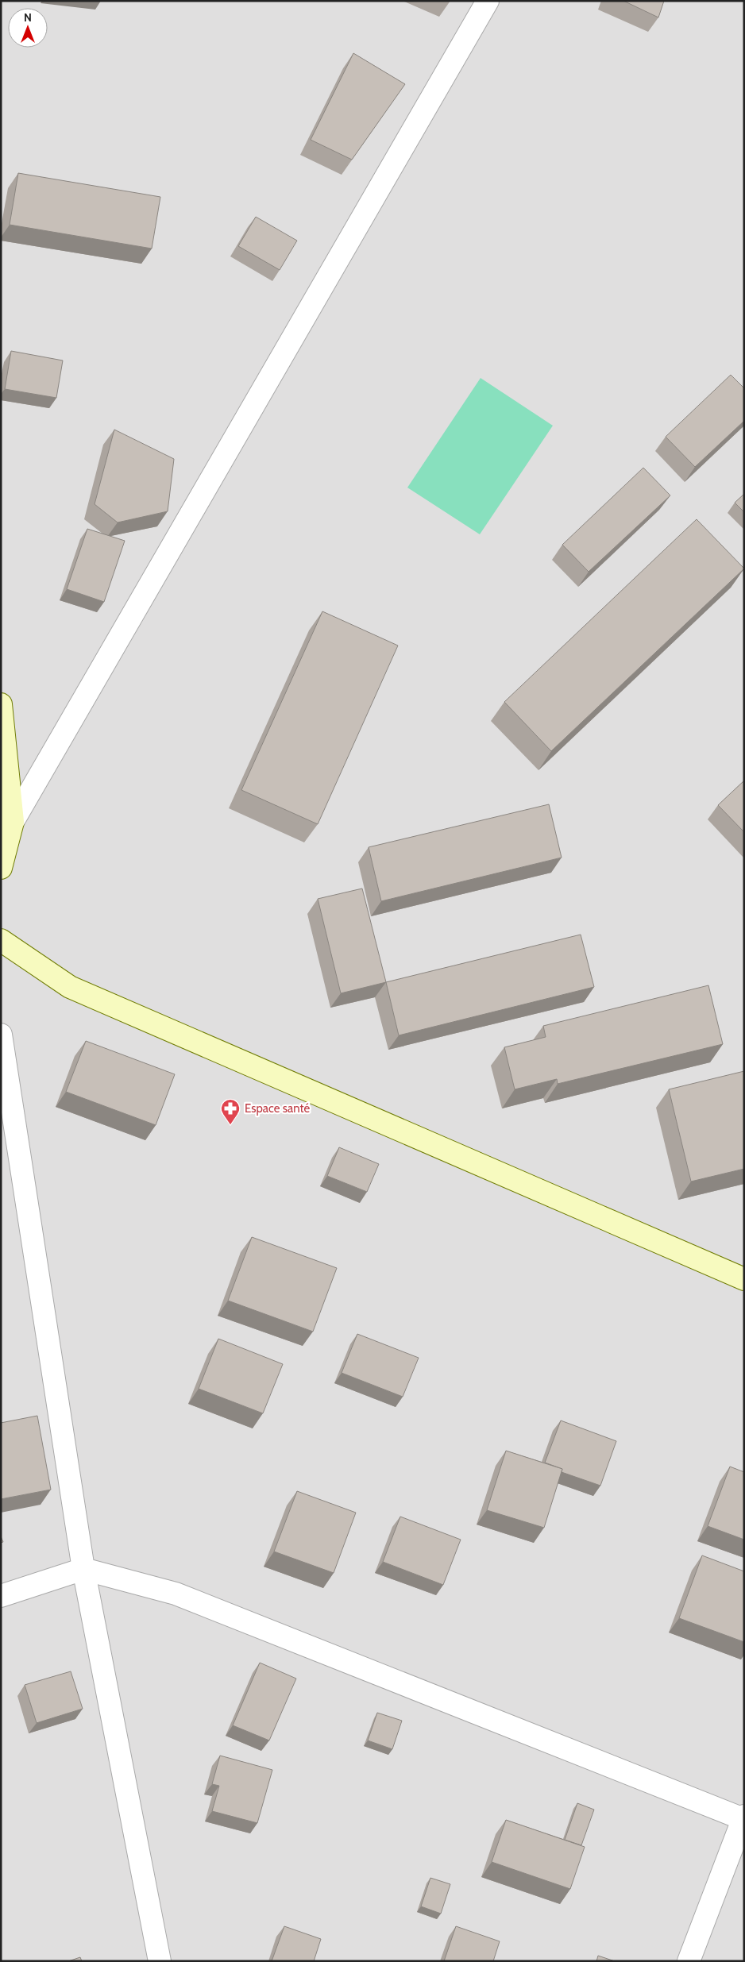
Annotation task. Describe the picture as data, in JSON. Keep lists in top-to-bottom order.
{
  "places": {
    "pharmacy": ["Espace santé"]
  },
  "north": "top"
}
